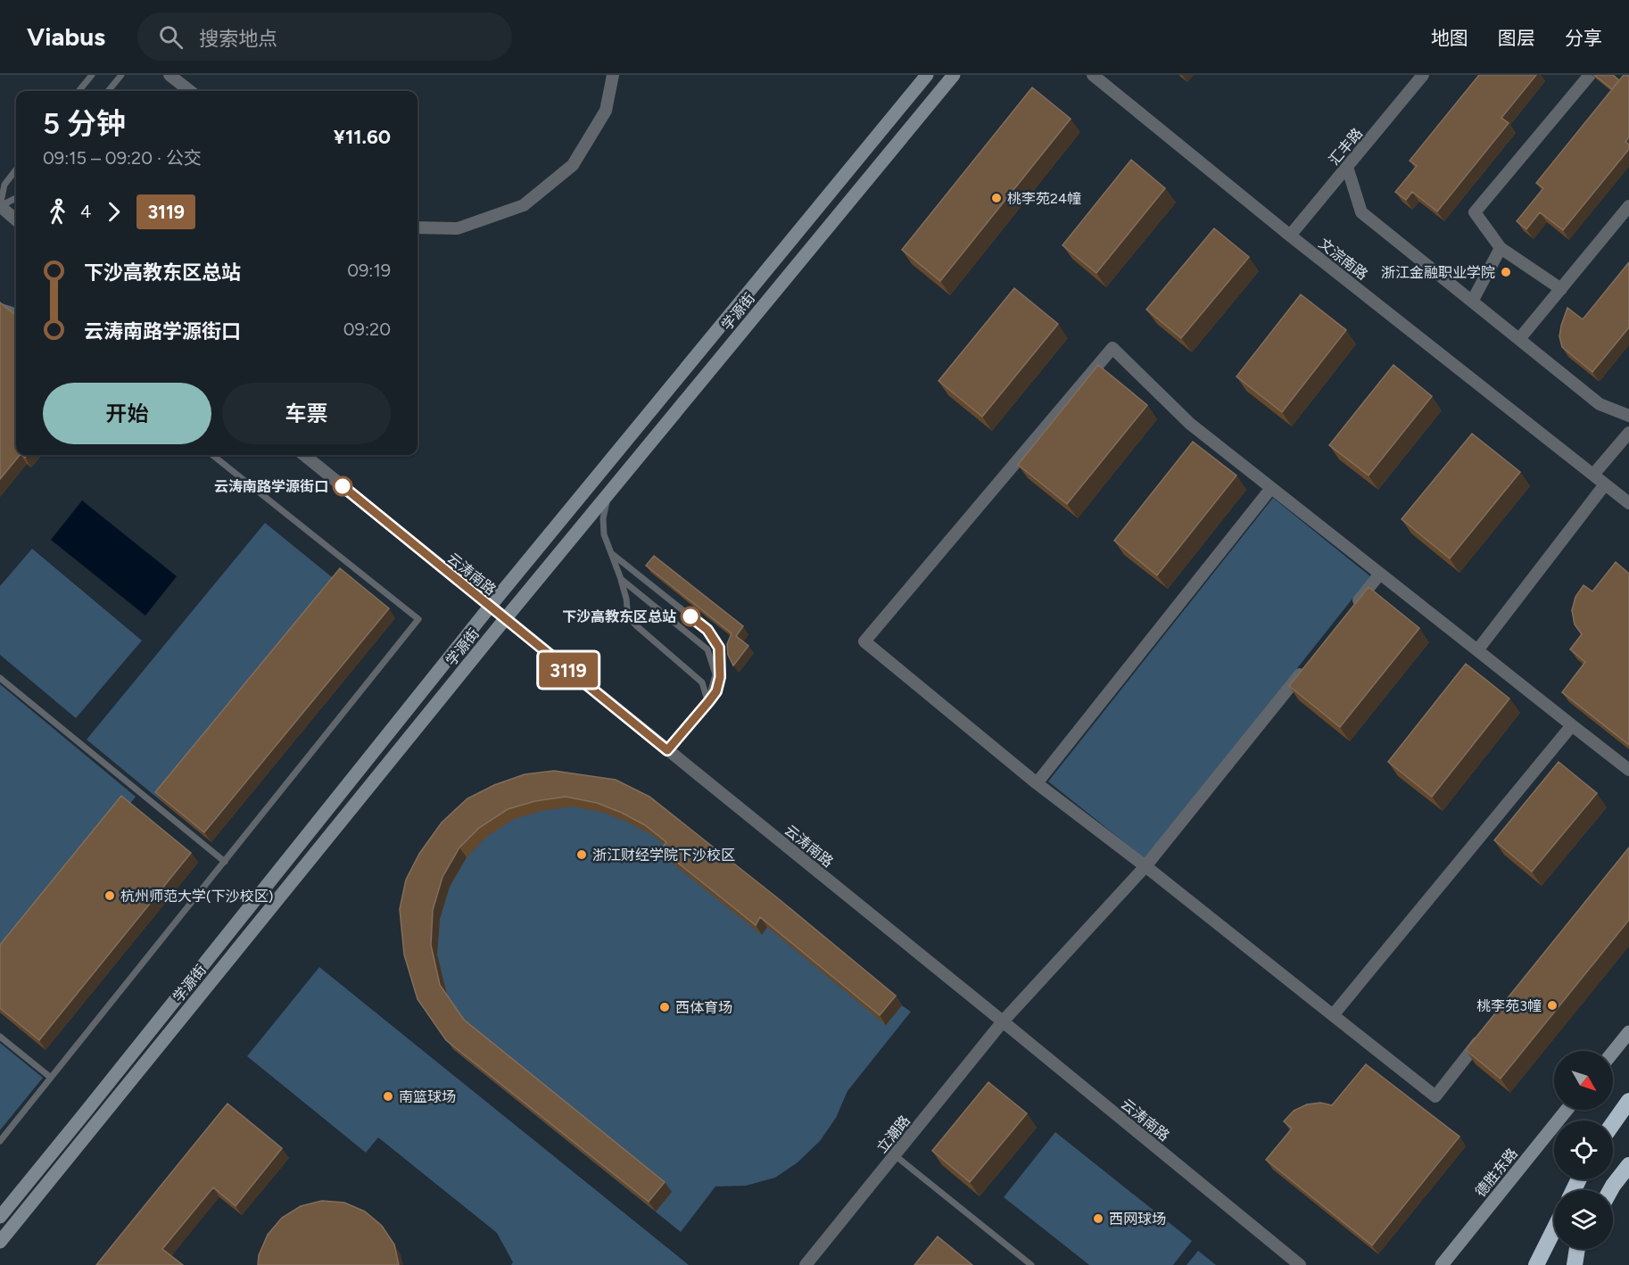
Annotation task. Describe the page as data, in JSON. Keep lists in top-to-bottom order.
{
  "streets": {
    "main road": ["学源街", "德胜东路"],
    "street": [
      "汇丰路",
      "文淙南路",
      "云涛南路",
      "立潮路"
    ]
  },
  "crossings": [
    ["汇丰路", "文淙南路"],
    ["学源街", "云涛南路"],
    ["云涛南路", "立潮路"]
  ],
  "places": [
    "桃李苑24幢",
    "浙江金融职业学院",
    "云涛南路学源街口",
    "下沙高教东区总站",
    "浙江财经学院下沙校区",
    "杭州师范大学(下沙校区)",
    "桃李苑3幢",
    "西体育场",
    "南篮球场",
    "西网球场"
  ],
  "lines": ["bus line 3119"],
  "north": "bottom right",
  "page": {
    "header": "Viabus",
    "search": "搜索地点",
    "nav": ["地图", "图层", "分享"],
    "on_map": "3119",
    "heading": ["5 分钟", "09:15 – 09:20 · 公交", "¥11.60"],
    "legs": ["4", "3119"],
    "list": [
      {
        "name": "下沙高教东区总站",
        "value": "09:19"
      },
      {
        "name": "云涛南路学源街口",
        "value": "09:20"
      }
    ],
    "buttons": ["开始", "车票"]
  }
}
